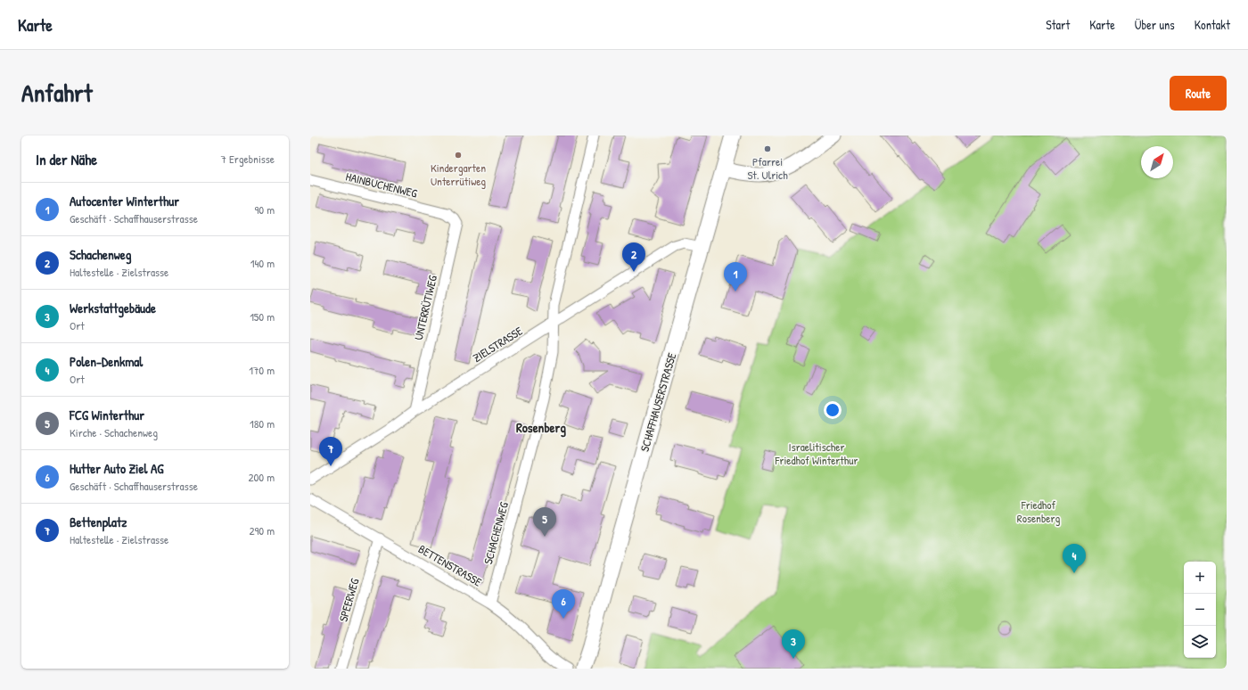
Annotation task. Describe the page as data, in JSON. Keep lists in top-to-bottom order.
{
  "streets": {
    "main road": ["SCHAFFHAUSERSTRASSE"],
    "street": [
      "HAINBUCHENWEG",
      "UNTERRÜTIWEG",
      "ZIELSTRASSE",
      "SCHACHENWEG",
      "BETTENSTRASSE",
      "SPEERWEG"
    ]
  },
  "crossings": [
    ["HAINBUCHENWEG", "UNTERRÜTIWEG"],
    ["UNTERRÜTIWEG", "ZIELSTRASSE"],
    ["ZIELSTRASSE", "SCHAFFHAUSERSTRASSE"],
    ["ZIELSTRASSE", "SCHACHENWEG"],
    ["SCHACHENWEG", "BETTENSTRASSE"],
    ["BETTENSTRASSE", "SPEERWEG"]
  ],
  "districts": ["Rosenberg"],
  "parks": ["Israelitischer Friedhof Winterthur", "Friedhof Rosenberg"],
  "places": ["Pfarrei St. Ulrich", "Kindergarten Unterrütiweg"],
  "north": "top right",
  "page": {
    "header": "Karte",
    "nav": [
      "Start",
      "Karte",
      "Über uns",
      "Kontakt"
    ],
    "title": "Anfahrt",
    "buttons": "Route",
    "heading": ["In der Nähe", "7 Ergebnisse"],
    "list": [
      {
        "mark": "1",
        "name": "Autocenter Winterthur",
        "note": "Geschäft · Schaffhauserstrasse",
        "value": "90 m"
      },
      {
        "mark": "2",
        "name": "Schachenweg",
        "note": "Haltestelle · Zielstrasse",
        "value": "140 m"
      },
      {
        "mark": "3",
        "name": "Werkstattgebäude",
        "note": "Ort",
        "value": "150 m"
      },
      {
        "mark": "4",
        "name": "Polen-Denkmal",
        "note": "Ort",
        "value": "170 m"
      },
      {
        "mark": "5",
        "name": "FCG Winterthur",
        "note": "Kirche · Schachenweg",
        "value": "180 m"
      },
      {
        "mark": "6",
        "name": "Hutter Auto Ziel AG",
        "note": "Geschäft · Schaffhauserstrasse",
        "value": "200 m"
      },
      {
        "mark": "7",
        "name": "Bettenplatz",
        "note": "Haltestelle · Zielstrasse",
        "value": "290 m"
      }
    ],
    "pins": [
      "2",
      "1",
      "7",
      "5",
      "4",
      "6",
      "3"
    ],
    "map_buttons": ["+", "−"]
  }
}
